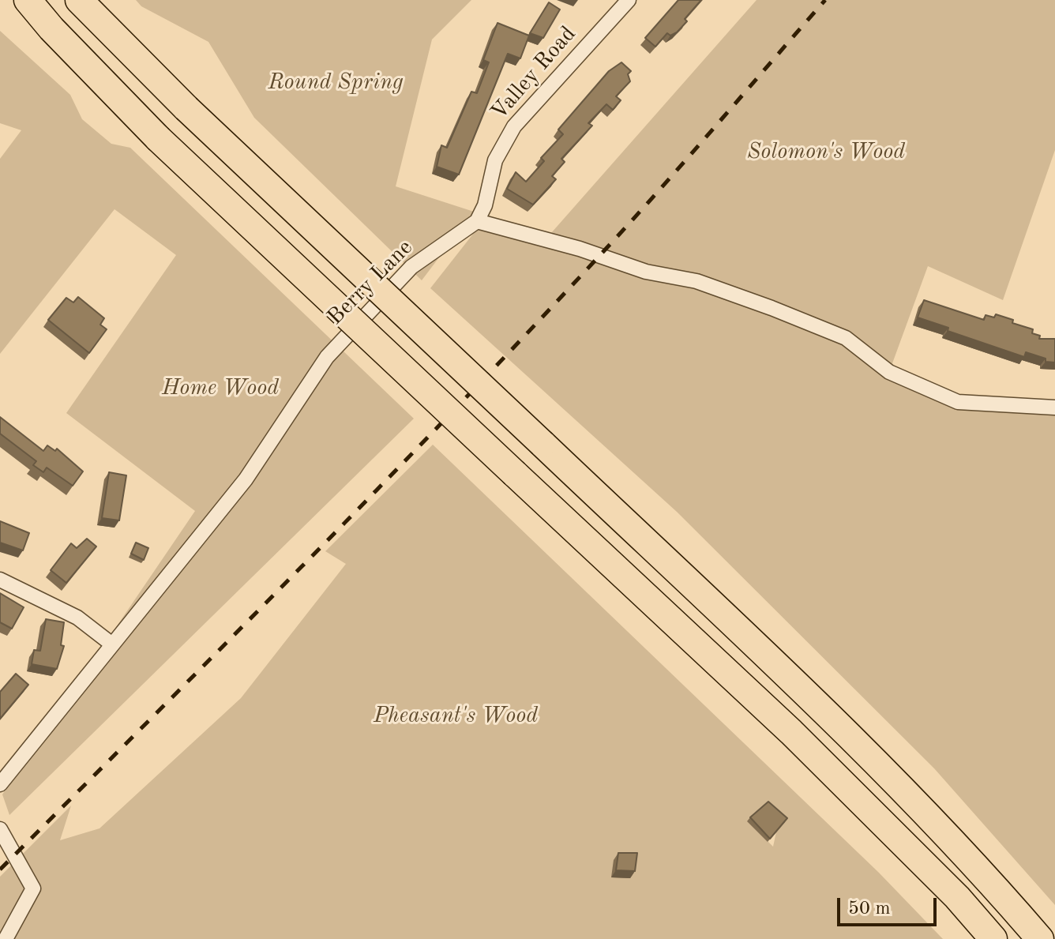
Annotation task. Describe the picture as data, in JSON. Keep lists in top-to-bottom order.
{
  "streets": {
    "street": ["Valley Road", "Berry Lane"]
  },
  "crossings": [
    ["Valley Road", "Berry Lane"]
  ],
  "parks": [
    "Round Spring",
    "Solomon's Wood",
    "Home Wood",
    "Pheasant's Wood"
  ],
  "scale_bar": "50 m"
}
